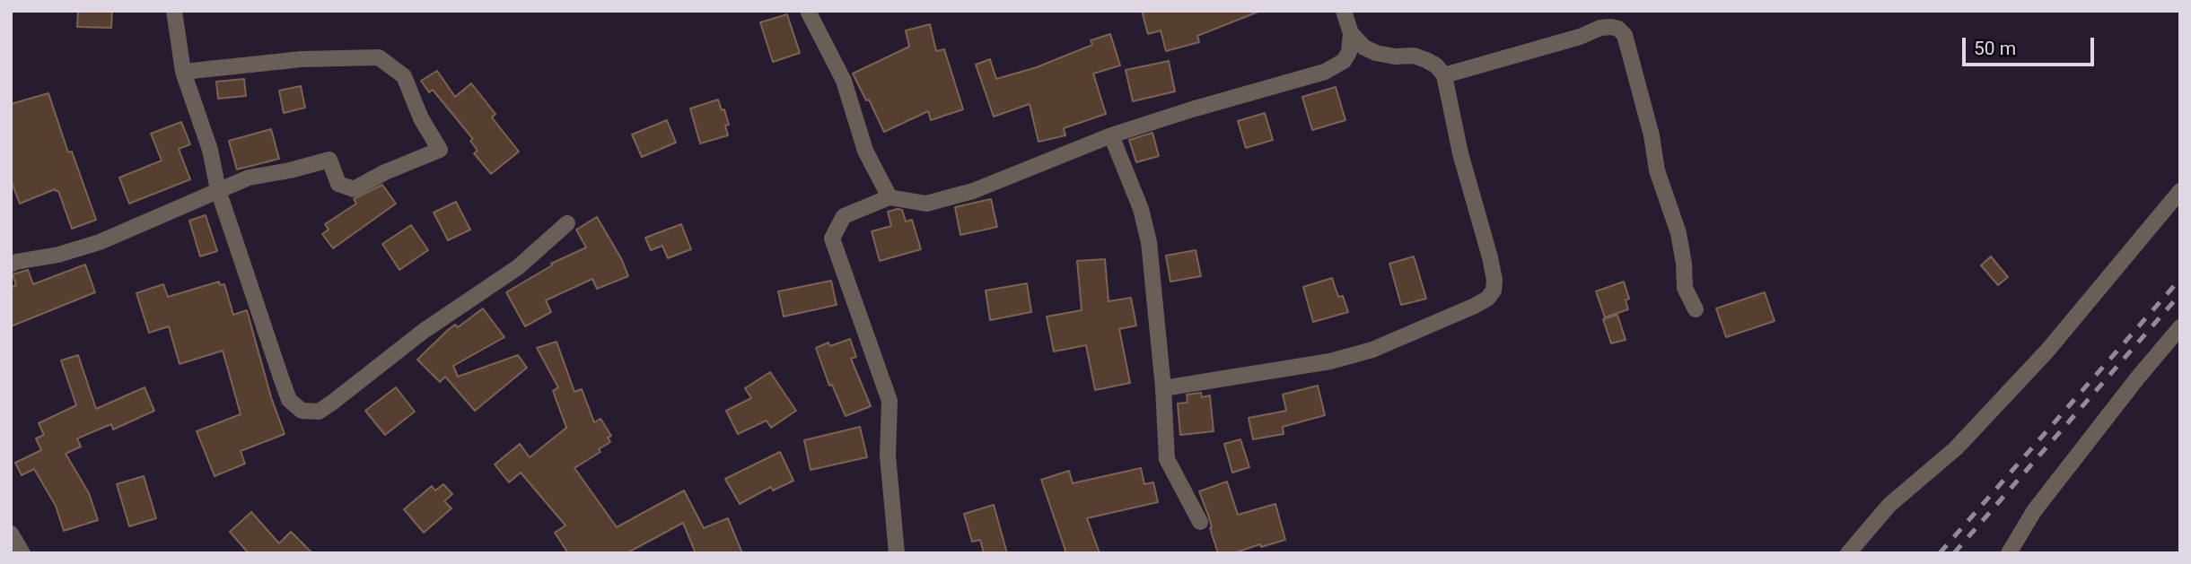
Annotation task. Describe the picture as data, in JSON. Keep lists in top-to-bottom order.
{
  "scale_bar": "50 m"
}
